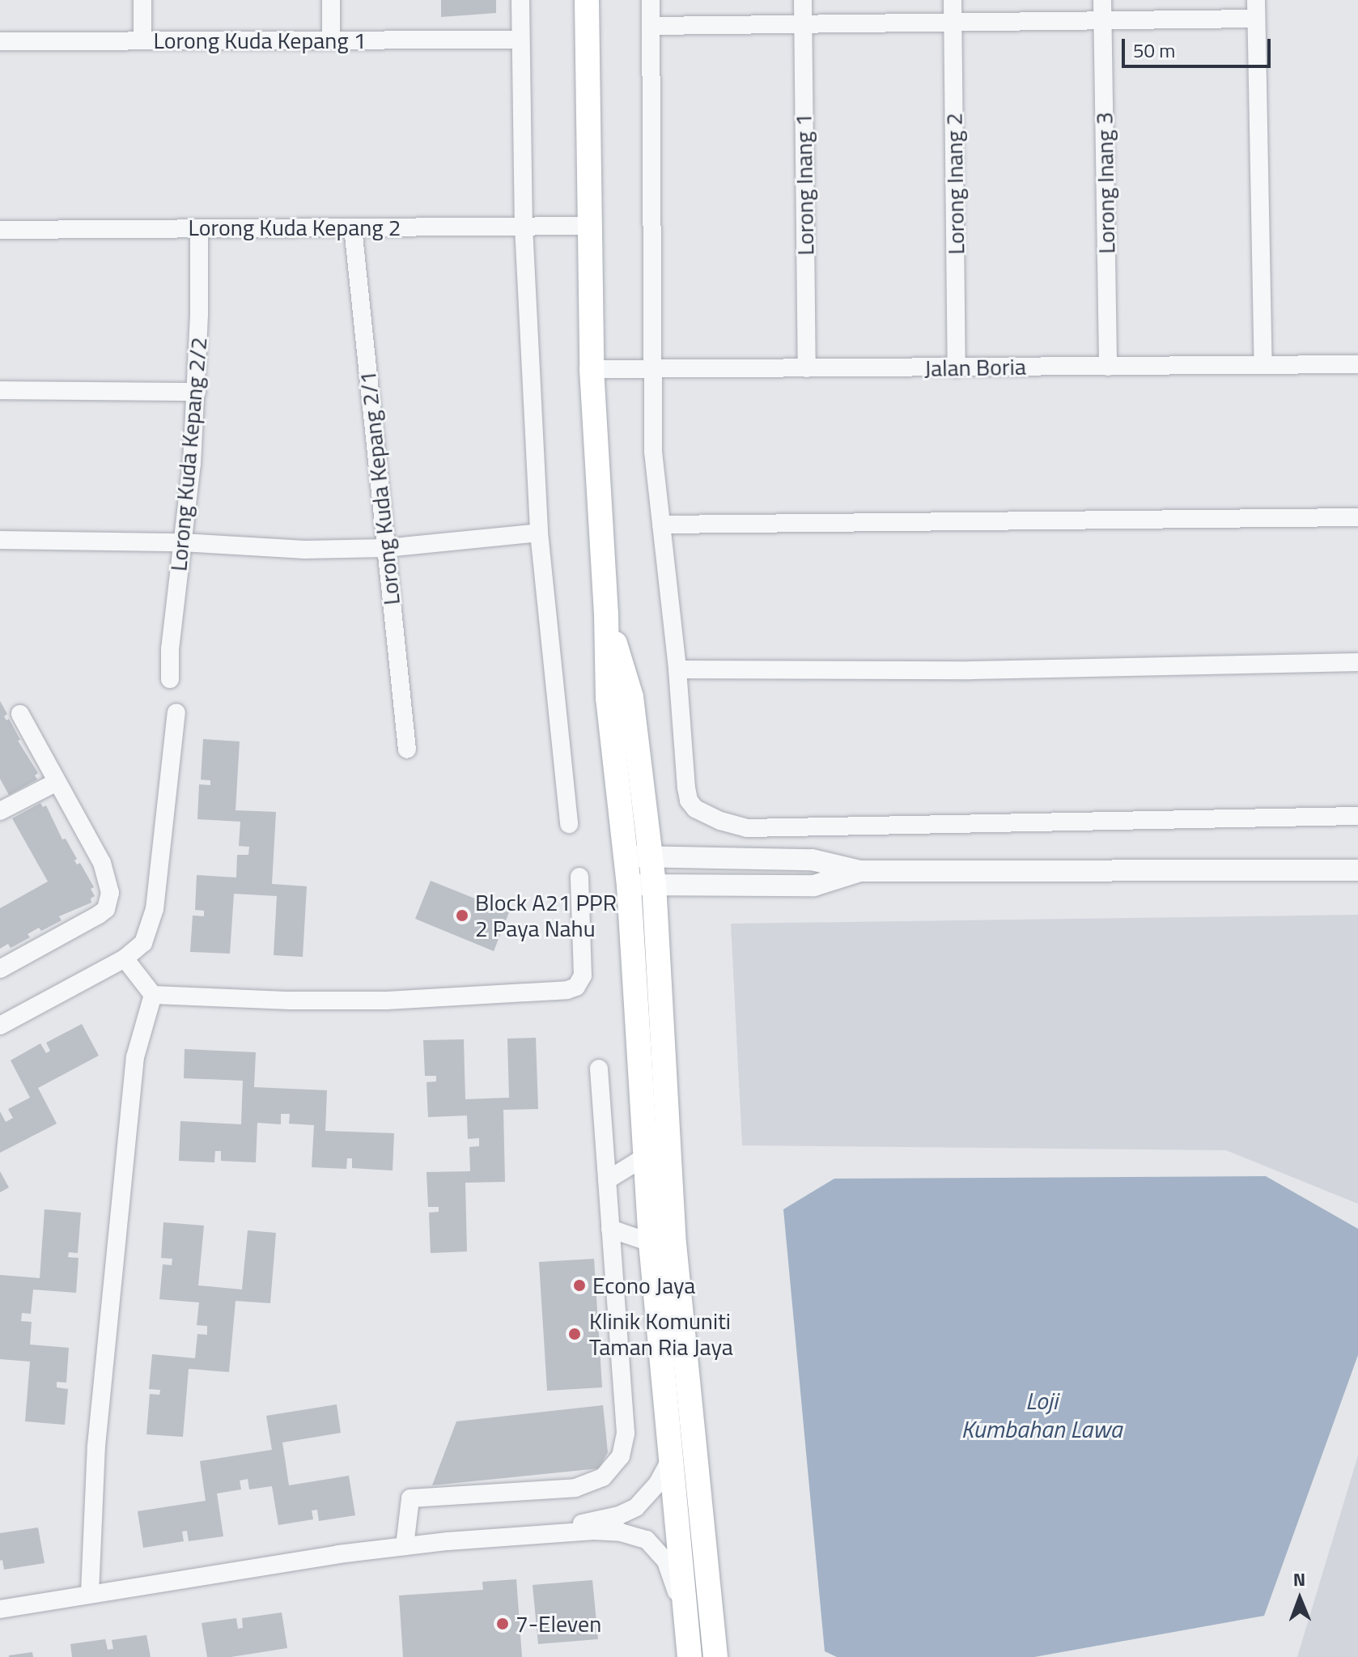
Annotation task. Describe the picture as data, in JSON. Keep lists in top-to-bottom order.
{
  "streets": {
    "street": [
      "Lorong Kuda Kepang 1",
      "Lorong Inang 3",
      "Lorong Inang 2",
      "Lorong Inang 1",
      "Lorong Kuda Kepang 2",
      "Jalan Boria",
      "Lorong Kuda Kepang 2/2",
      "Lorong Kuda Kepang 2/1"
    ]
  },
  "crossings": [
    ["Lorong Inang 3", "Jalan Boria"],
    ["Lorong Inang 2", "Jalan Boria"],
    ["Lorong Inang 1", "Jalan Boria"],
    ["Lorong Kuda Kepang 2", "Lorong Kuda Kepang 2/2"],
    ["Lorong Kuda Kepang 2", "Lorong Kuda Kepang 2/1"]
  ],
  "water": ["Loji Kumbahan Lawa"],
  "places": [
    "Block A21 PPR 2 Paya Nahu",
    "Econo Jaya",
    "Klinik Komuniti Taman Ria Jaya",
    "7-Eleven"
  ],
  "scale_bar": "50 m",
  "north": "top"
}
